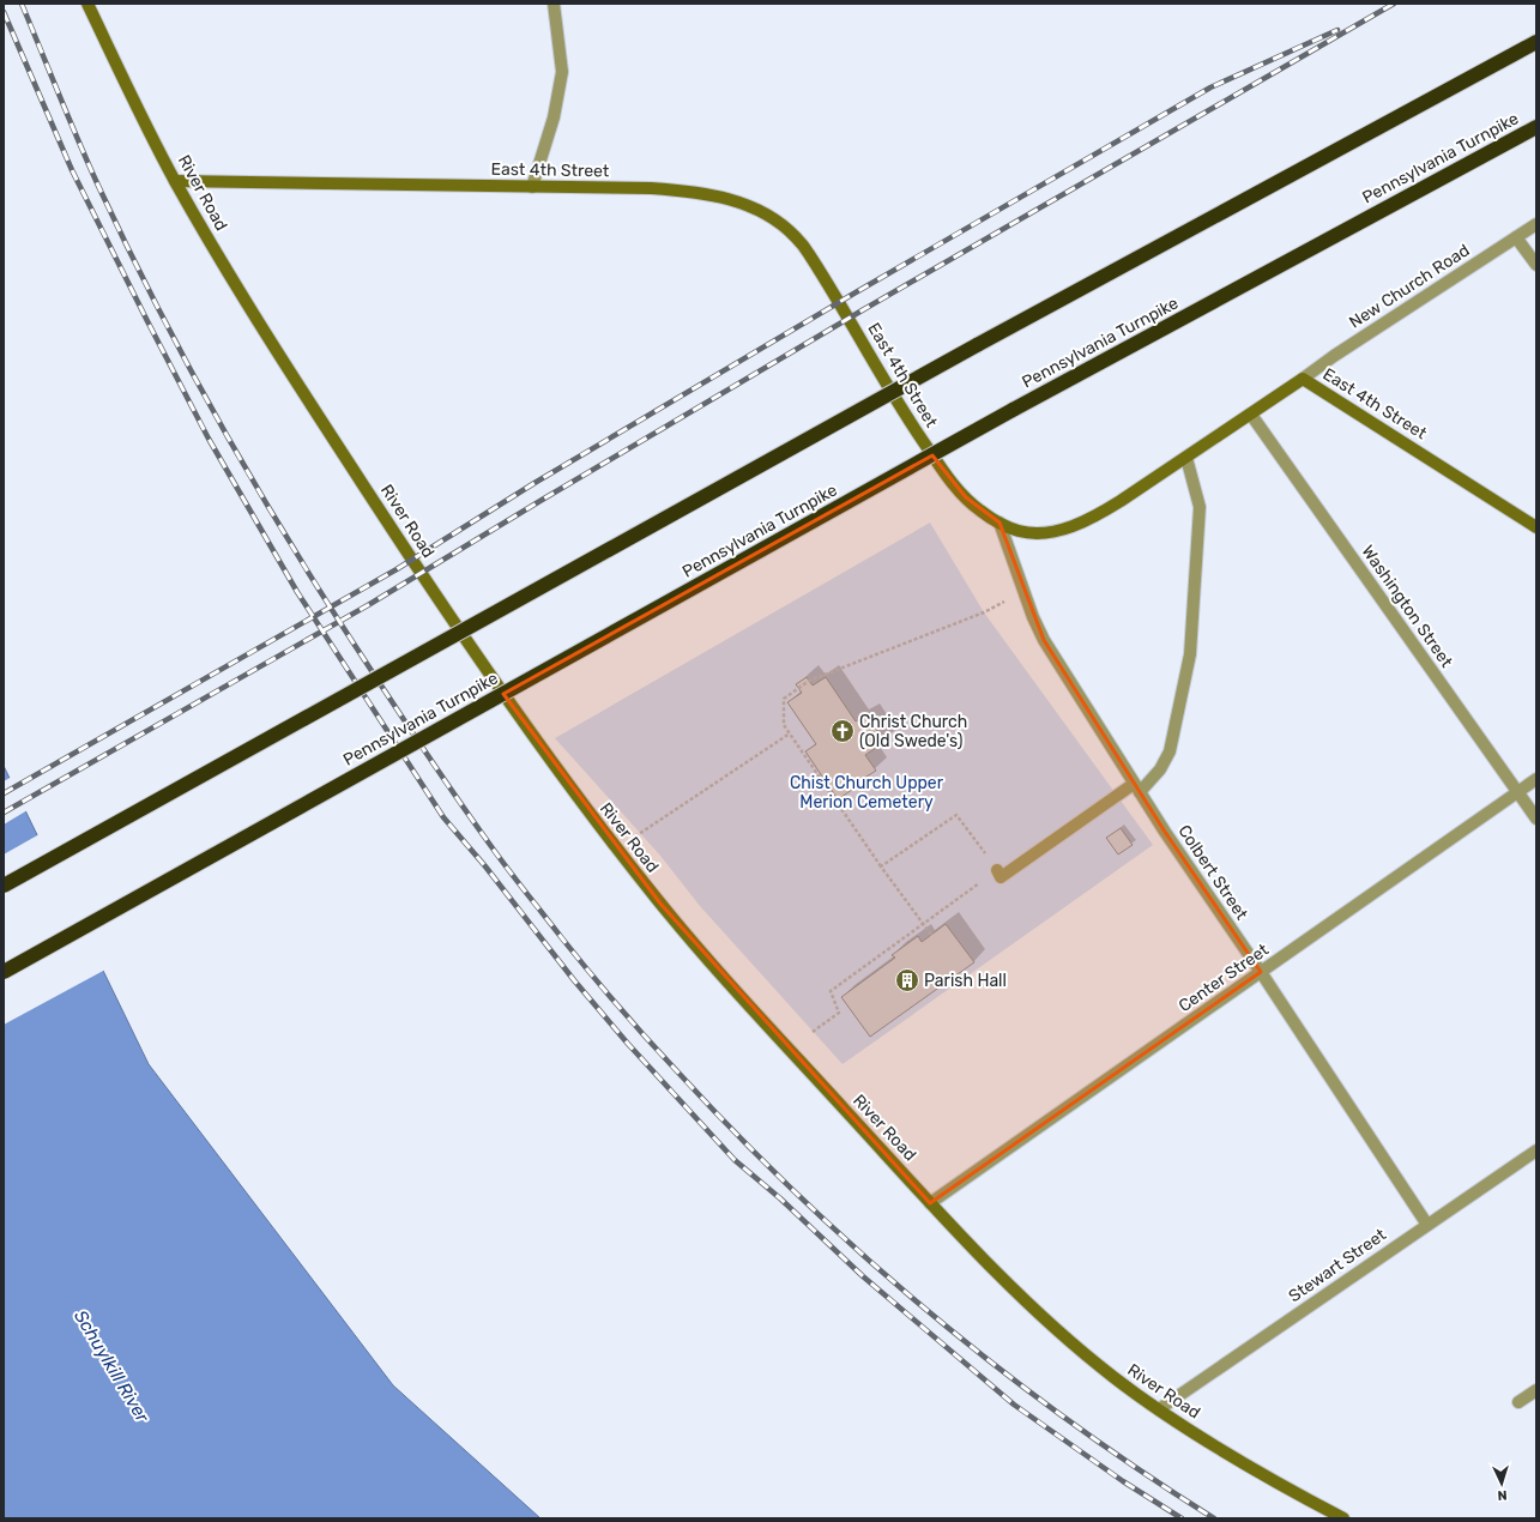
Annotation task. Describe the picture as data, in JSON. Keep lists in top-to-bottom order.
{
  "streets": {
    "highway": ["Pennsylvania Turnpike"],
    "main road": ["East 4th Street", "River Road"],
    "street": [
      "New Church Road",
      "Washington Street",
      "Colbert Street",
      "Center Street",
      "Stewart Street"
    ]
  },
  "crossings": [
    ["East 4th Street", "River Road"],
    ["East 4th Street", "New Church Road"],
    ["East 4th Street", "Washington Street"],
    ["East 4th Street", "Colbert Street"],
    ["River Road", "Center Street"],
    ["River Road", "Stewart Street"],
    ["Washington Street", "Center Street"],
    ["Colbert Street", "Center Street"],
    ["Colbert Street", "Stewart Street"]
  ],
  "water": ["Schuylkill River"],
  "parks": ["Chist Church Upper Merion Cemetery"],
  "places": {
    "church": ["Christ Church (Old Swede's)"],
    "building": ["Parish Hall"]
  },
  "north": "bottom"
}
